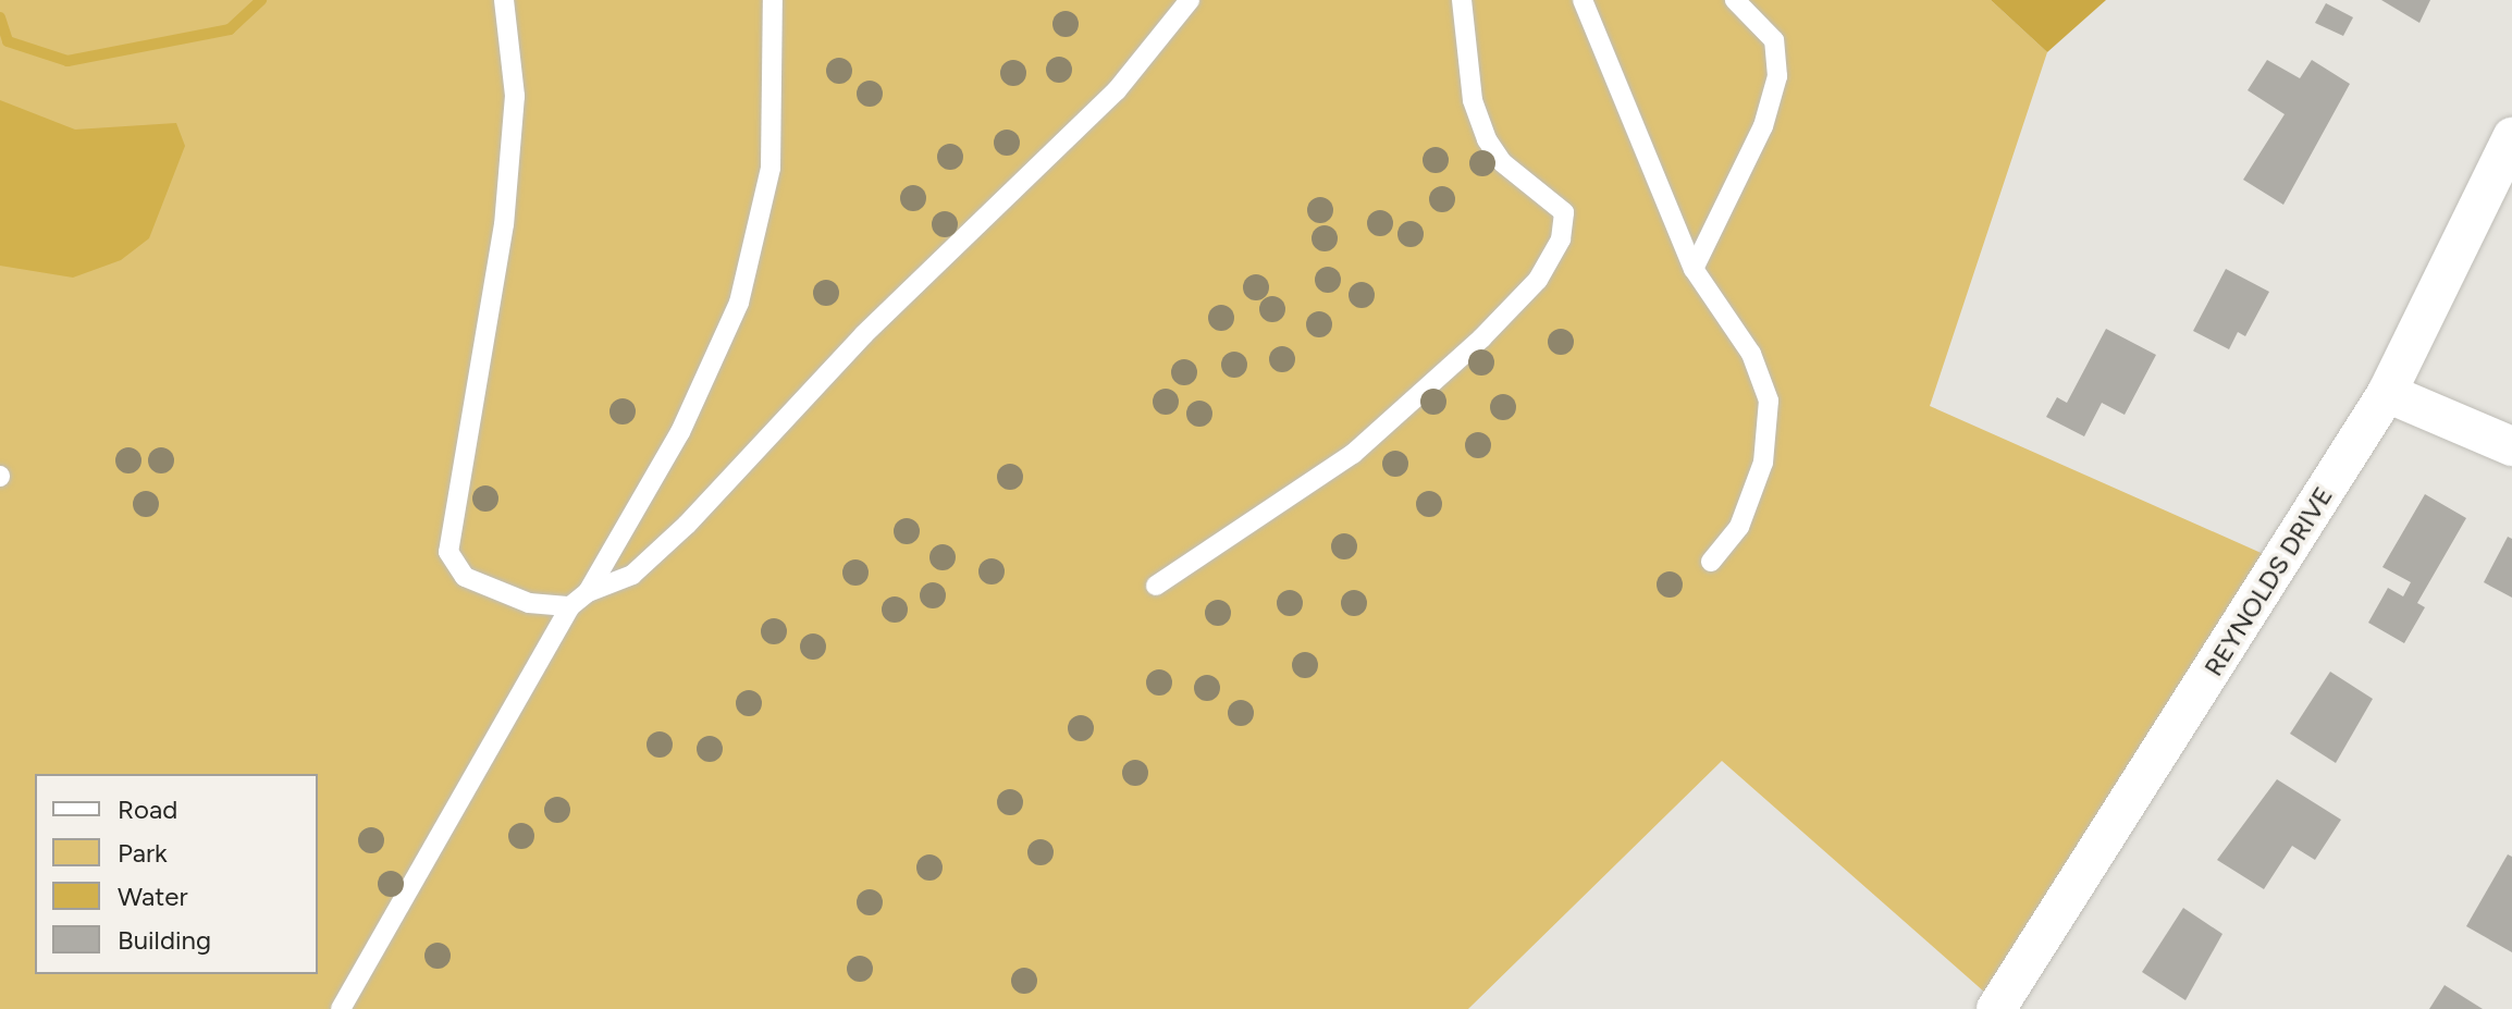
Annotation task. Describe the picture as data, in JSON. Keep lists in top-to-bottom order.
{
  "streets": {
    "street": ["REYNOLDS DRIVE"]
  },
  "legend": [
    "Road",
    "Park",
    "Water",
    "Building"
  ]
}
